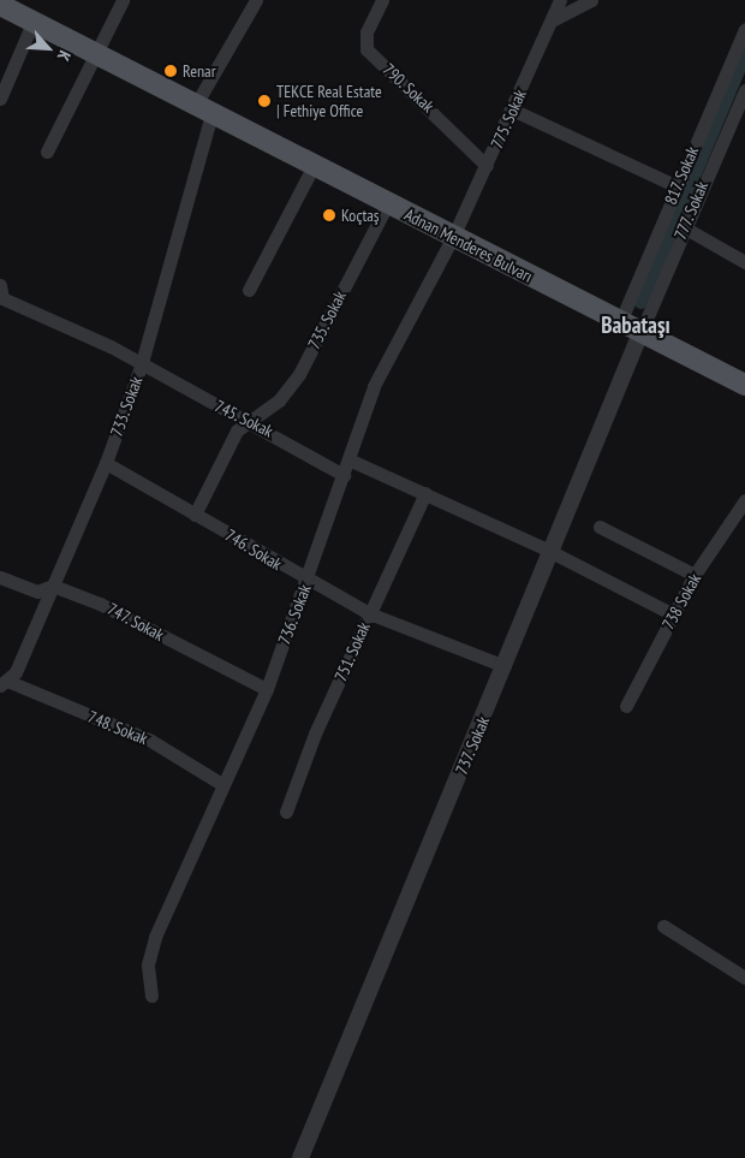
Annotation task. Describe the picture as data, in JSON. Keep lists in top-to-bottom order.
{
  "streets": {
    "main road": ["Adnan Menderes Bulvarı"],
    "street": [
      "790. Sokak",
      "775. Sokak",
      "817. Sokak",
      "777. Sokak",
      "735. Sokak",
      "733. Sokak",
      "745. Sokak",
      "746. Sokak",
      "738 Sokak",
      "736. Sokak",
      "747. Sokak",
      "751. Sokak",
      "748. Sokak",
      "737. Sokak"
    ]
  },
  "crossings": [
    ["790. Sokak", "775. Sokak"],
    ["775. Sokak", "Adnan Menderes Bulvarı"],
    ["775. Sokak", "736. Sokak"],
    ["817. Sokak", "Adnan Menderes Bulvarı"],
    ["777. Sokak", "Adnan Menderes Bulvarı"],
    ["777. Sokak", "737. Sokak"],
    ["Adnan Menderes Bulvarı", "735. Sokak"],
    ["Adnan Menderes Bulvarı", "733. Sokak"],
    ["Adnan Menderes Bulvarı", "736. Sokak"],
    ["Adnan Menderes Bulvarı", "737. Sokak"],
    ["735. Sokak", "745. Sokak"],
    ["733. Sokak", "745. Sokak"],
    ["733. Sokak", "746. Sokak"],
    ["733. Sokak", "747. Sokak"],
    ["733. Sokak", "748. Sokak"],
    ["745. Sokak", "736. Sokak"],
    ["746. Sokak", "736. Sokak"],
    ["746. Sokak", "751. Sokak"],
    ["746. Sokak", "737. Sokak"],
    ["736. Sokak", "747. Sokak"],
    ["736. Sokak", "748. Sokak"]
  ],
  "districts": ["Babataşı"],
  "places": ["Renar", "TEKCE Real Estate | Fethiye Office", "Koçtaş"],
  "north": "bottom right"
}
